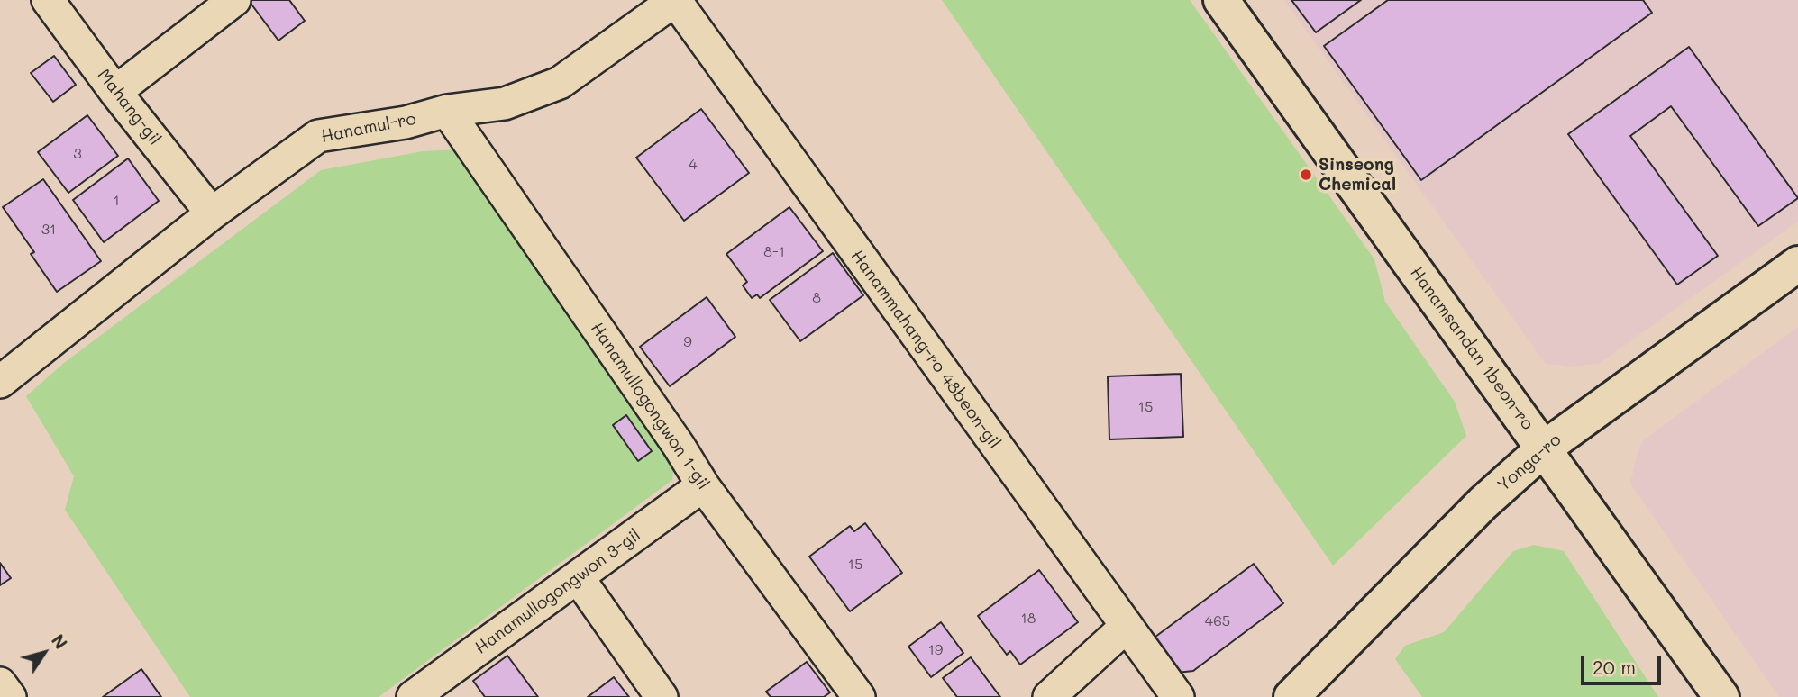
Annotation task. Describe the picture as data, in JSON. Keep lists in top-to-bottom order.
{
  "streets": {
    "street": [
      "Mahang-gil",
      "Hanamul-ro",
      "Hanamsandan 1beon-ro",
      "Hanammahang-ro 48beon-gil",
      "Hanamullogongwon 1-gil",
      "Yonga-ro",
      "Hanamullogongwon 3-gil"
    ]
  },
  "crossings": [
    ["Mahang-gil", "Hanamul-ro"],
    ["Hanamul-ro", "Hanammahang-ro 48beon-gil"],
    ["Hanamul-ro", "Hanamullogongwon 1-gil"],
    ["Hanamsandan 1beon-ro", "Yonga-ro"],
    ["Hanamullogongwon 1-gil", "Hanamullogongwon 3-gil"]
  ],
  "places": ["Sinseong Chemical"],
  "house_numbers": [
    "3",
    "4",
    "1",
    "31",
    "8-1",
    "8",
    "9",
    "15",
    "15",
    "18",
    "465",
    "19"
  ],
  "scale_bar": "20 m",
  "north": "top right"
}
